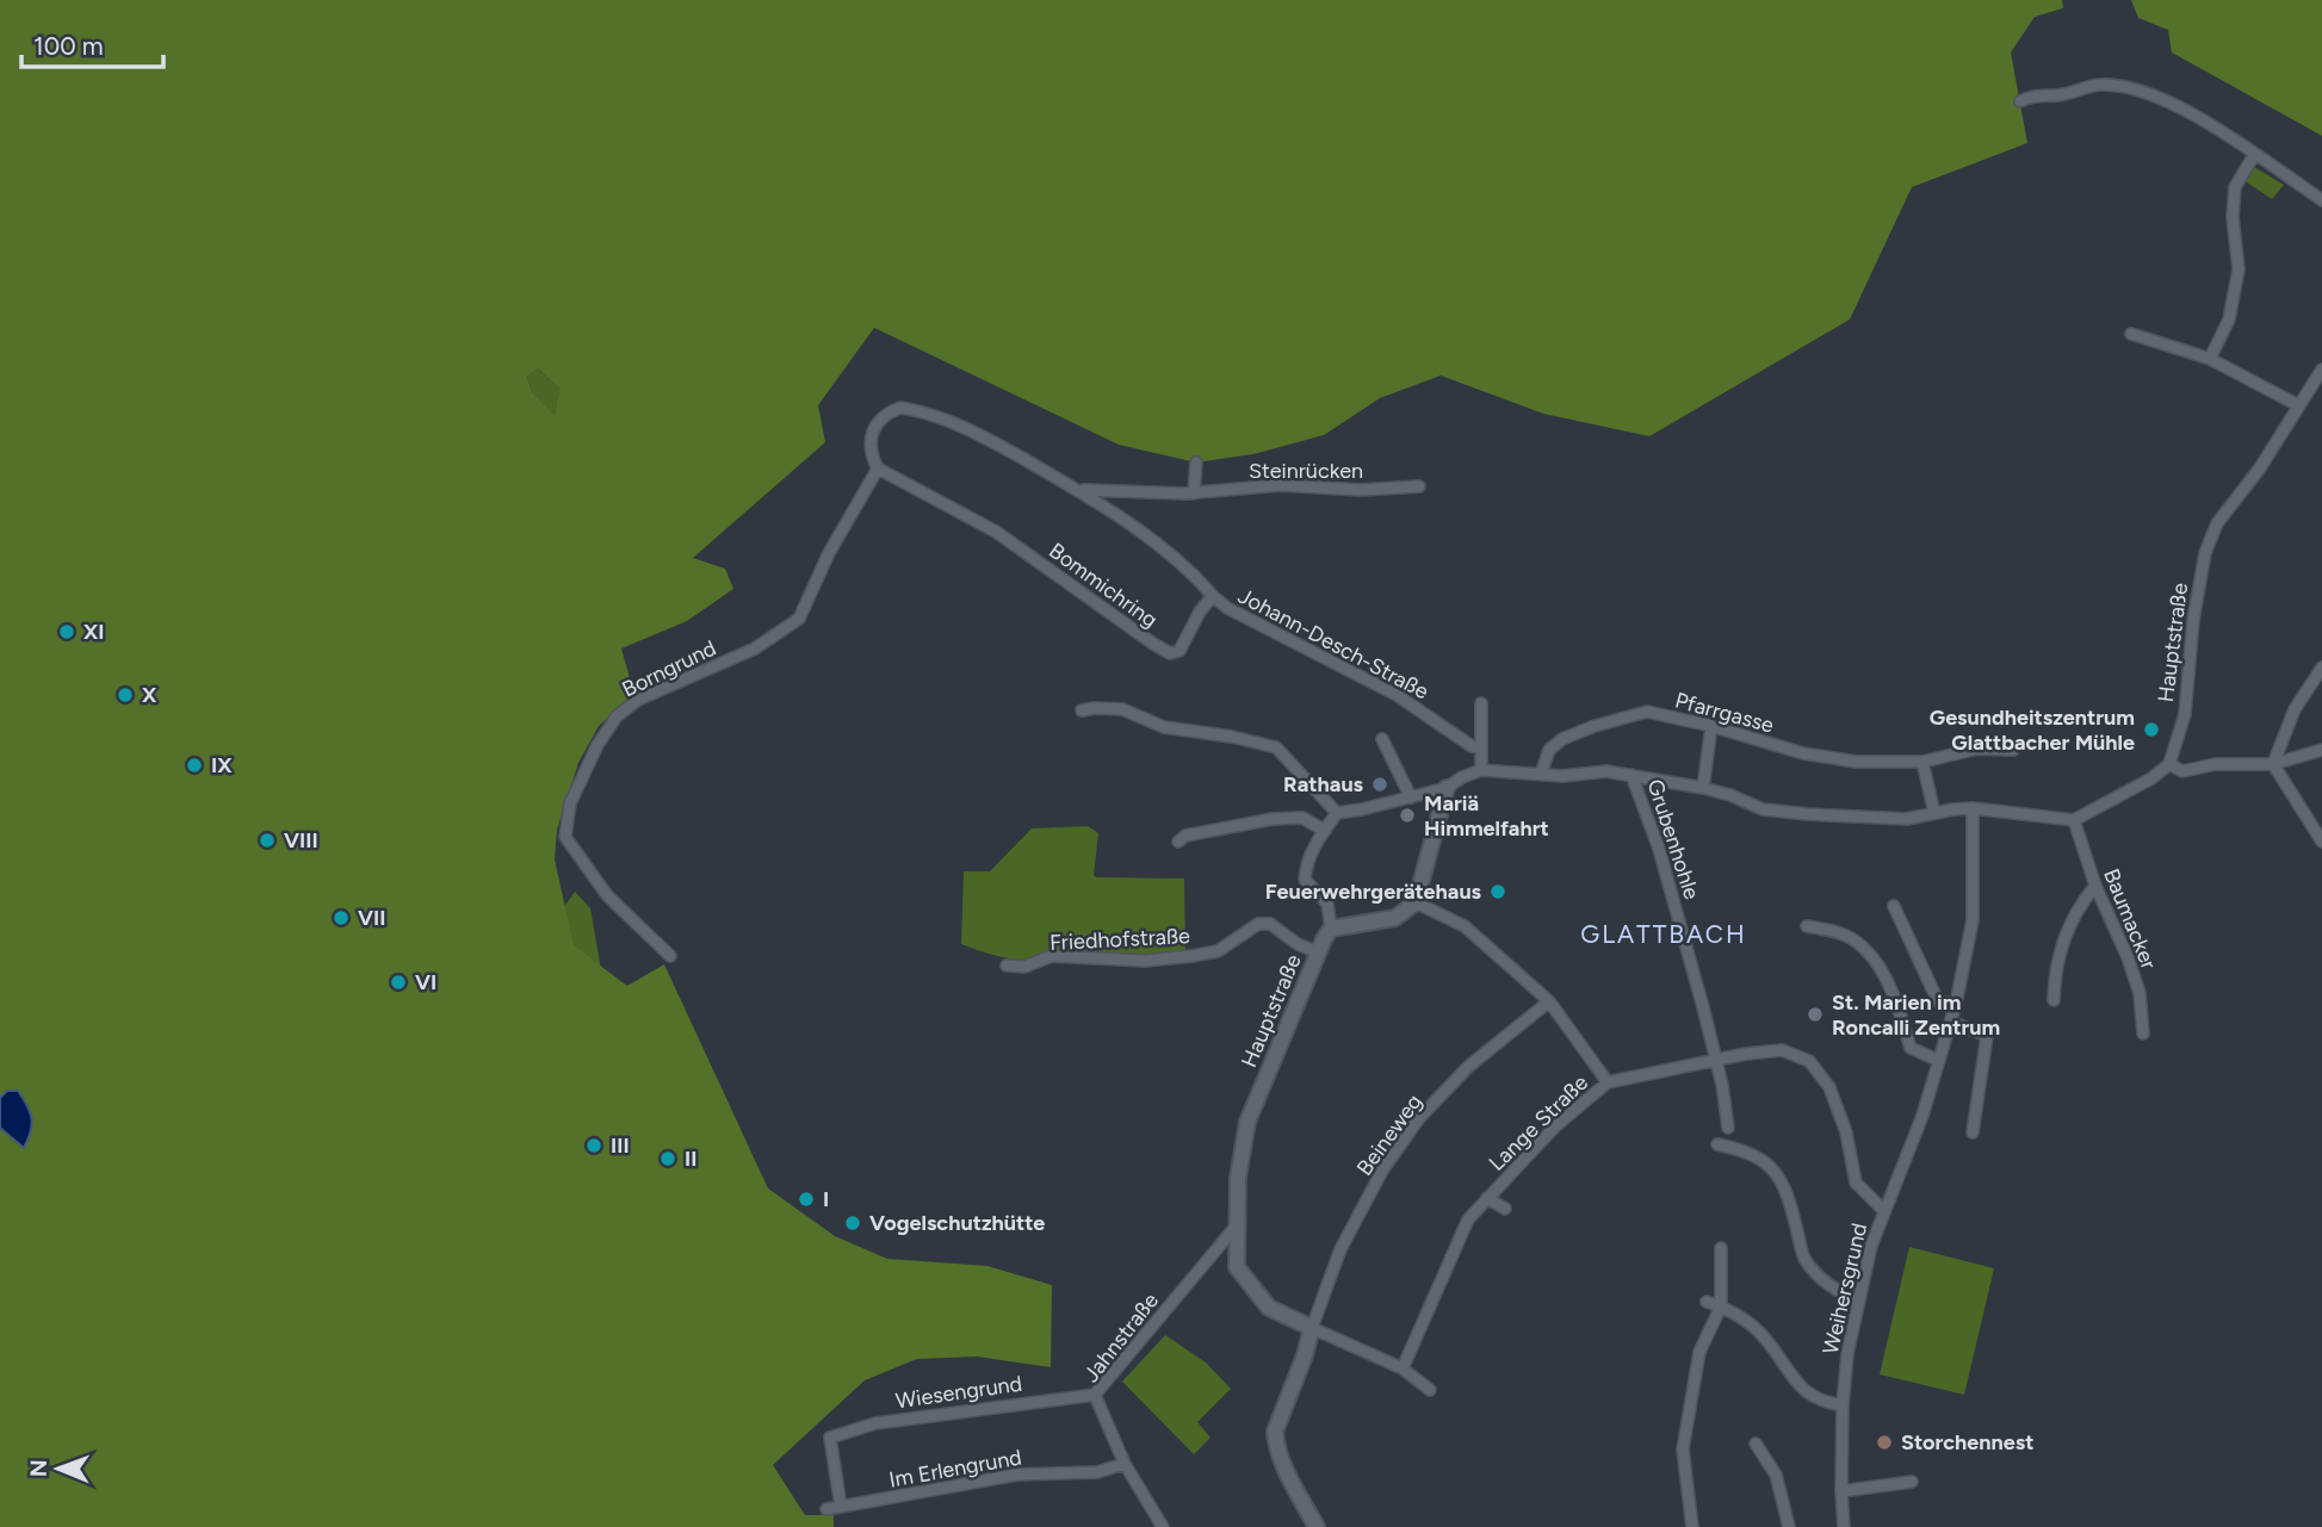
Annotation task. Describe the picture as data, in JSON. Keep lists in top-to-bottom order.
{
  "streets": {
    "street": [
      "Steinrücken",
      "Bommichring",
      "Hauptstraße",
      "Johann-Desch-Straße",
      "Borngrund",
      "Pfarrgasse",
      "Grubenhohle",
      "Baumacker",
      "Friedhofstraße",
      "Lange Straße",
      "Beineweg",
      "Weihersgrund",
      "Jahnstraße",
      "Wiesengrund",
      "Im Erlengrund"
    ]
  },
  "crossings": [
    ["Bommichring", "Johann-Desch-Straße"],
    ["Bommichring", "Borngrund"],
    ["Hauptstraße", "Friedhofstraße"],
    ["Hauptstraße", "Beineweg"],
    ["Hauptstraße", "Jahnstraße"],
    ["Grubenhohle", "Lange Straße"],
    ["Lange Straße", "Weihersgrund"],
    ["Jahnstraße", "Wiesengrund"],
    ["Jahnstraße", "Im Erlengrund"],
    ["Wiesengrund", "Im Erlengrund"]
  ],
  "districts": ["GLATTBACH"],
  "places": [
    "XI",
    "X",
    "Gesundheitszentrum Glattbacher Mühle",
    "IX",
    "Rathaus",
    "Mariä Himmelfahrt",
    "VIII",
    "Feuerwehrgerätehaus",
    "VII",
    "VI",
    "St. Marien im Roncalli Zentrum",
    "III",
    "II",
    "I",
    "Vogelschutzhütte",
    "Storchennest"
  ],
  "scale_bar": "100 m",
  "north": "left"
}
